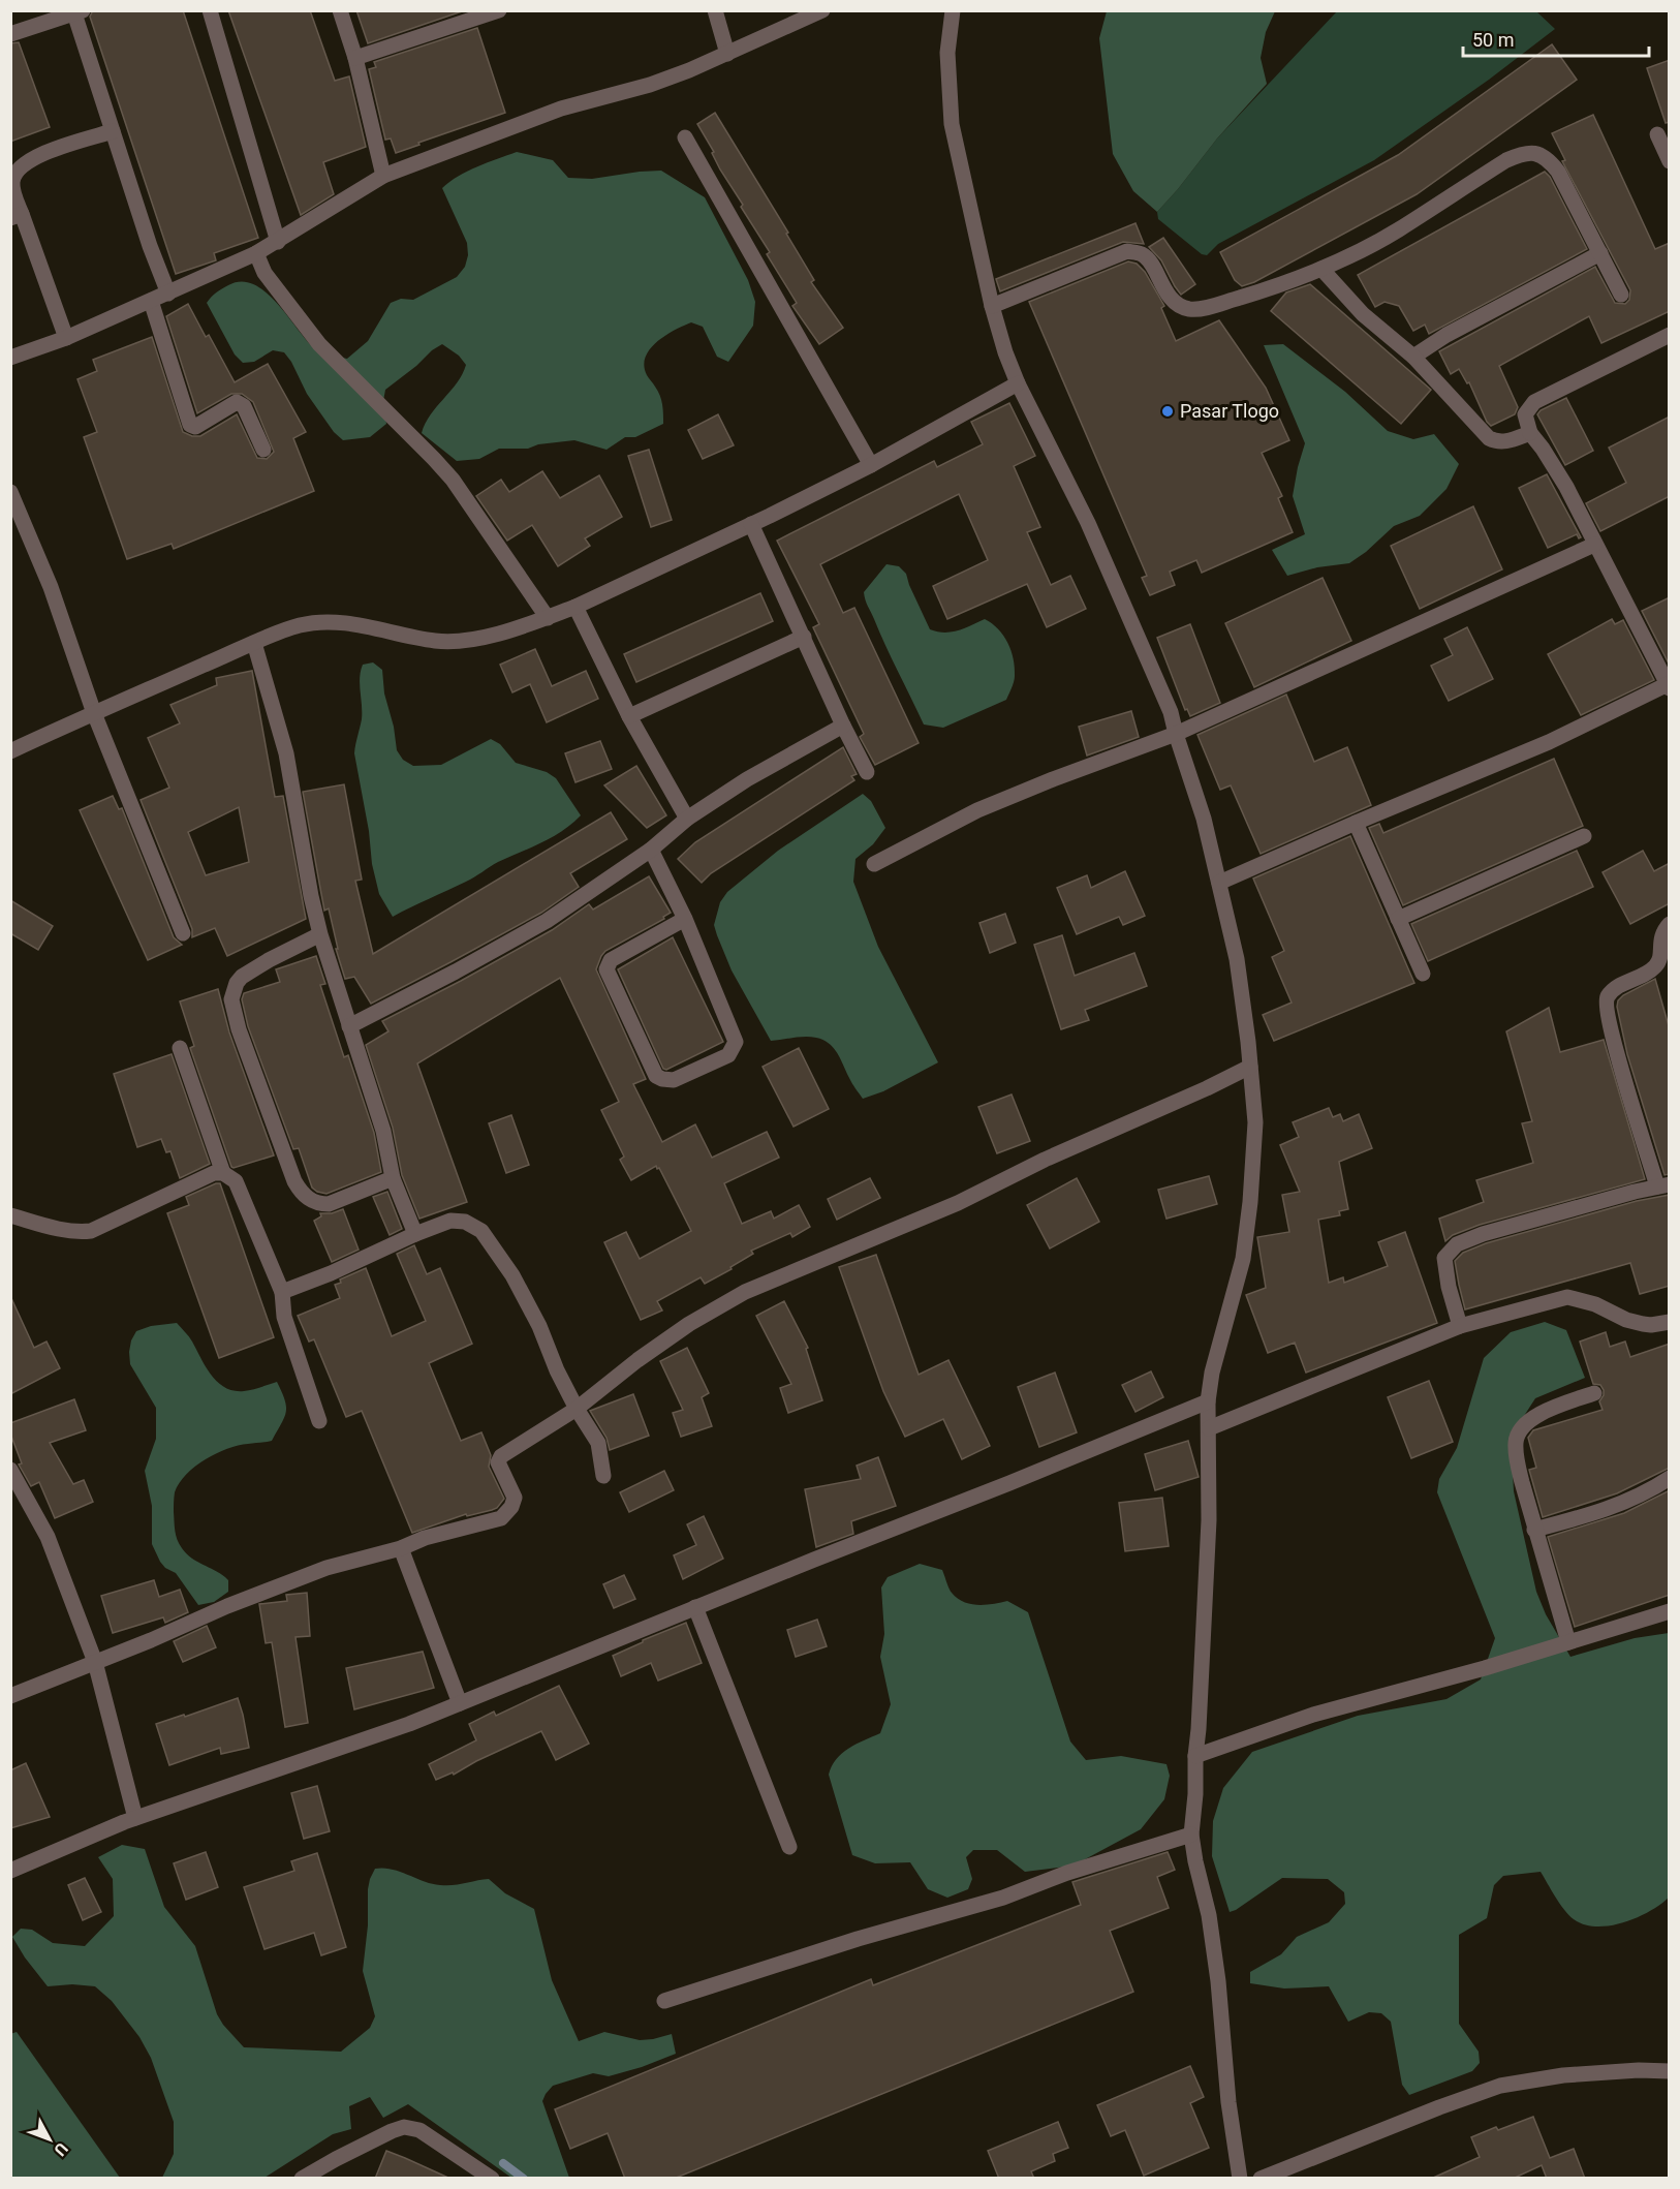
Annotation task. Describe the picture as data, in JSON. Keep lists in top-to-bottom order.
{
  "places": ["Pasar Tlogo"],
  "scale_bar": "50 m",
  "north": "bottom right"
}
